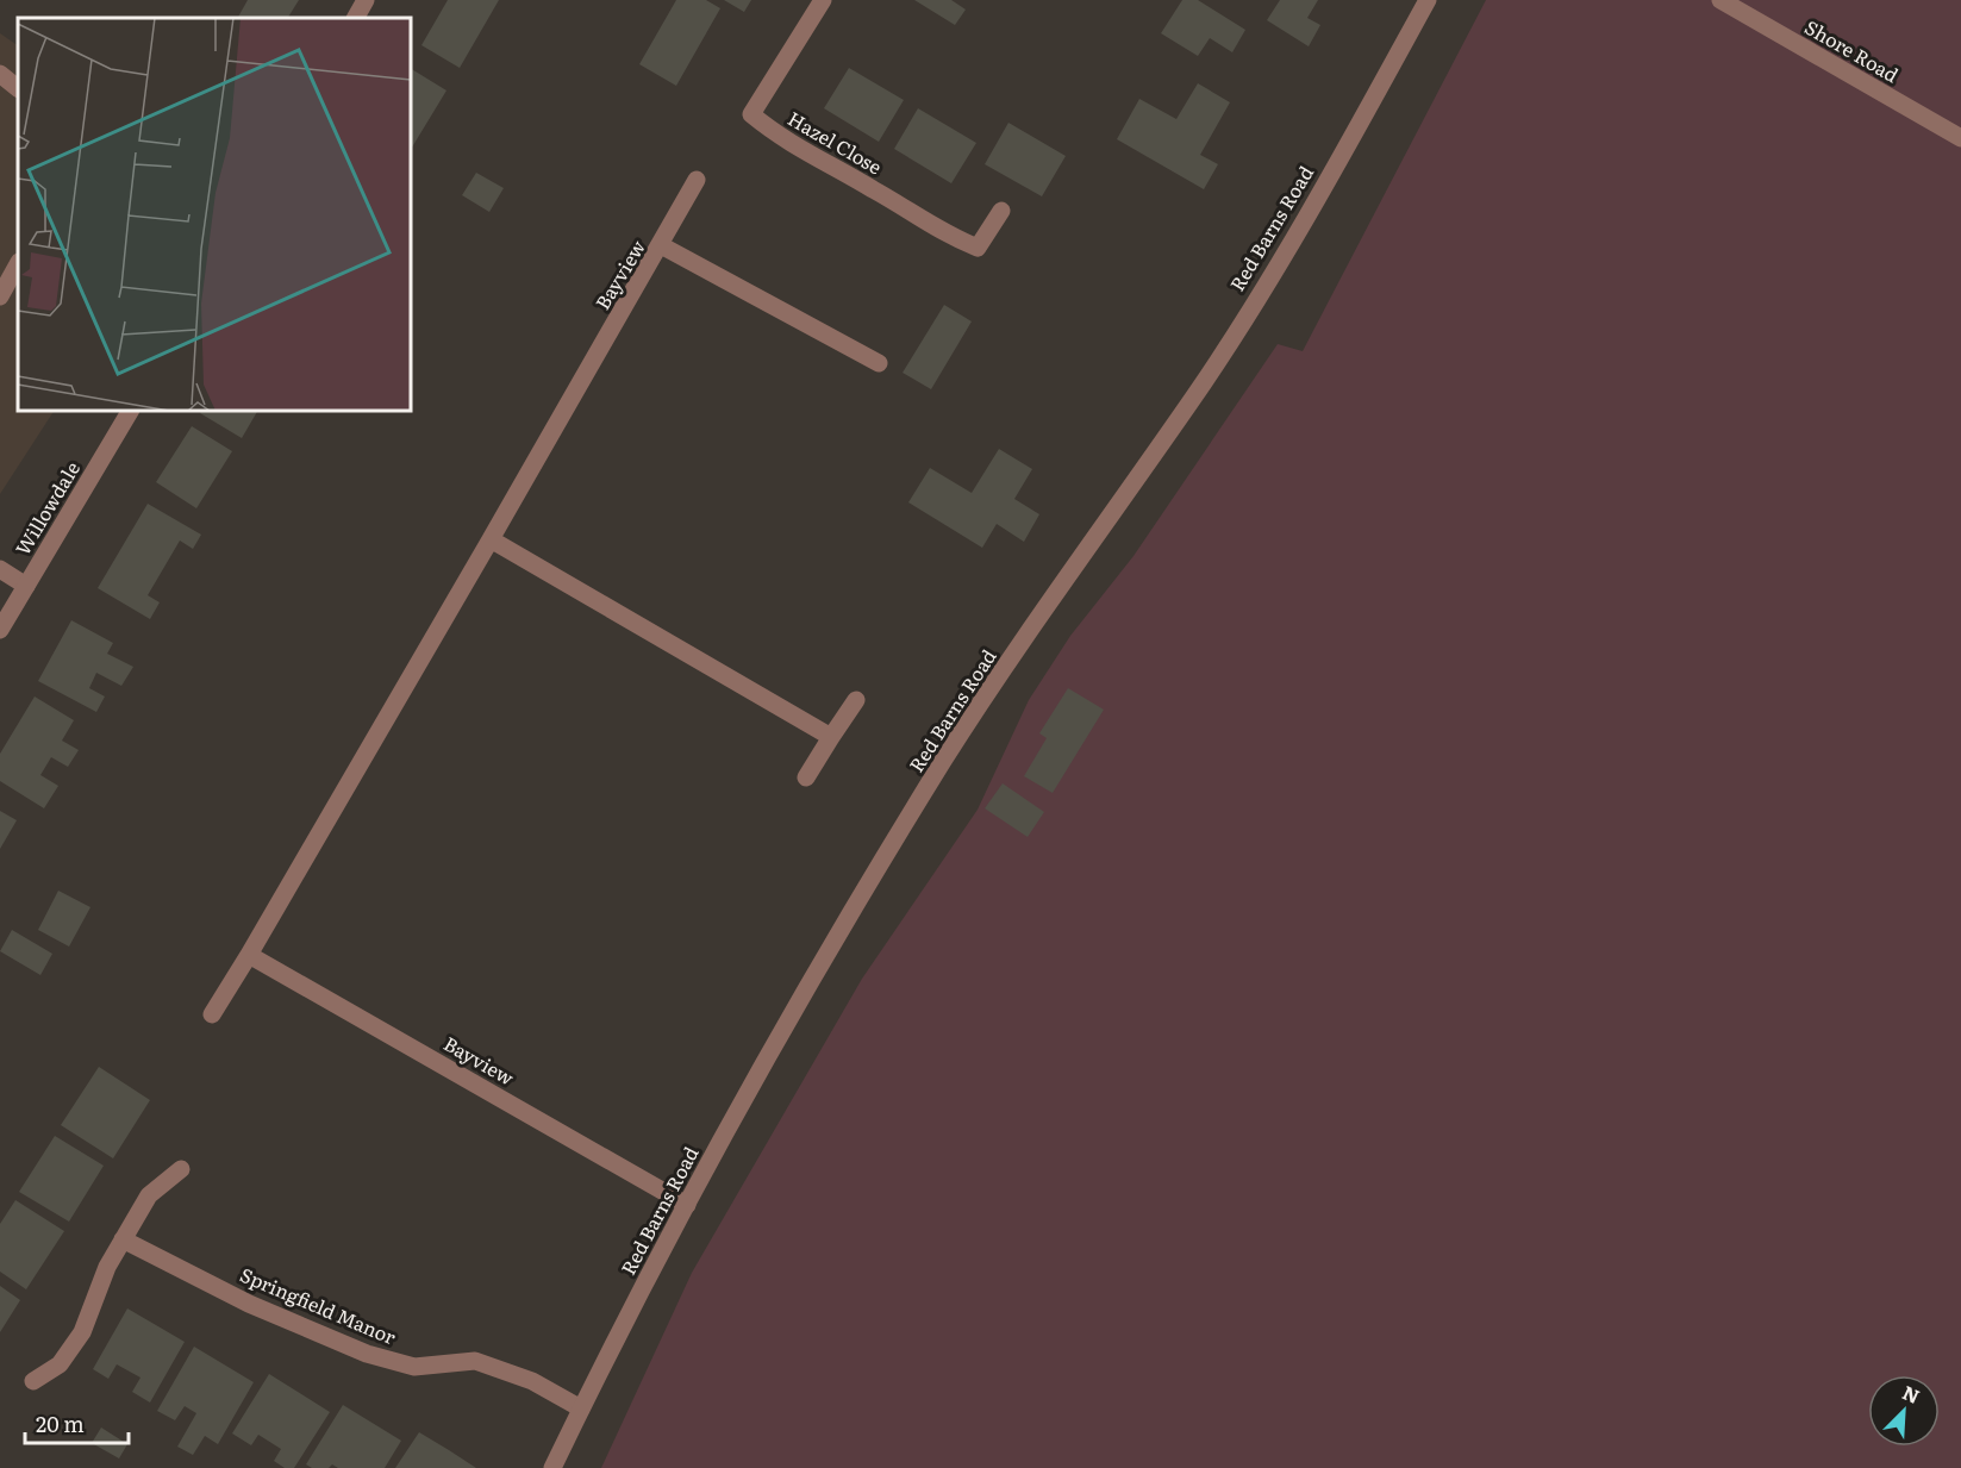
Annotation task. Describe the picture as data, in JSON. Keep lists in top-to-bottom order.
{
  "streets": {
    "street": [
      "Shore Road",
      "Hazel Close",
      "Red Barns Road",
      "Bayview",
      "Willowdale",
      "Springfield Manor"
    ]
  },
  "crossings": [
    ["Red Barns Road", "Bayview"],
    ["Red Barns Road", "Springfield Manor"]
  ],
  "scale_bar": "20 m",
  "north": "top right"
}
